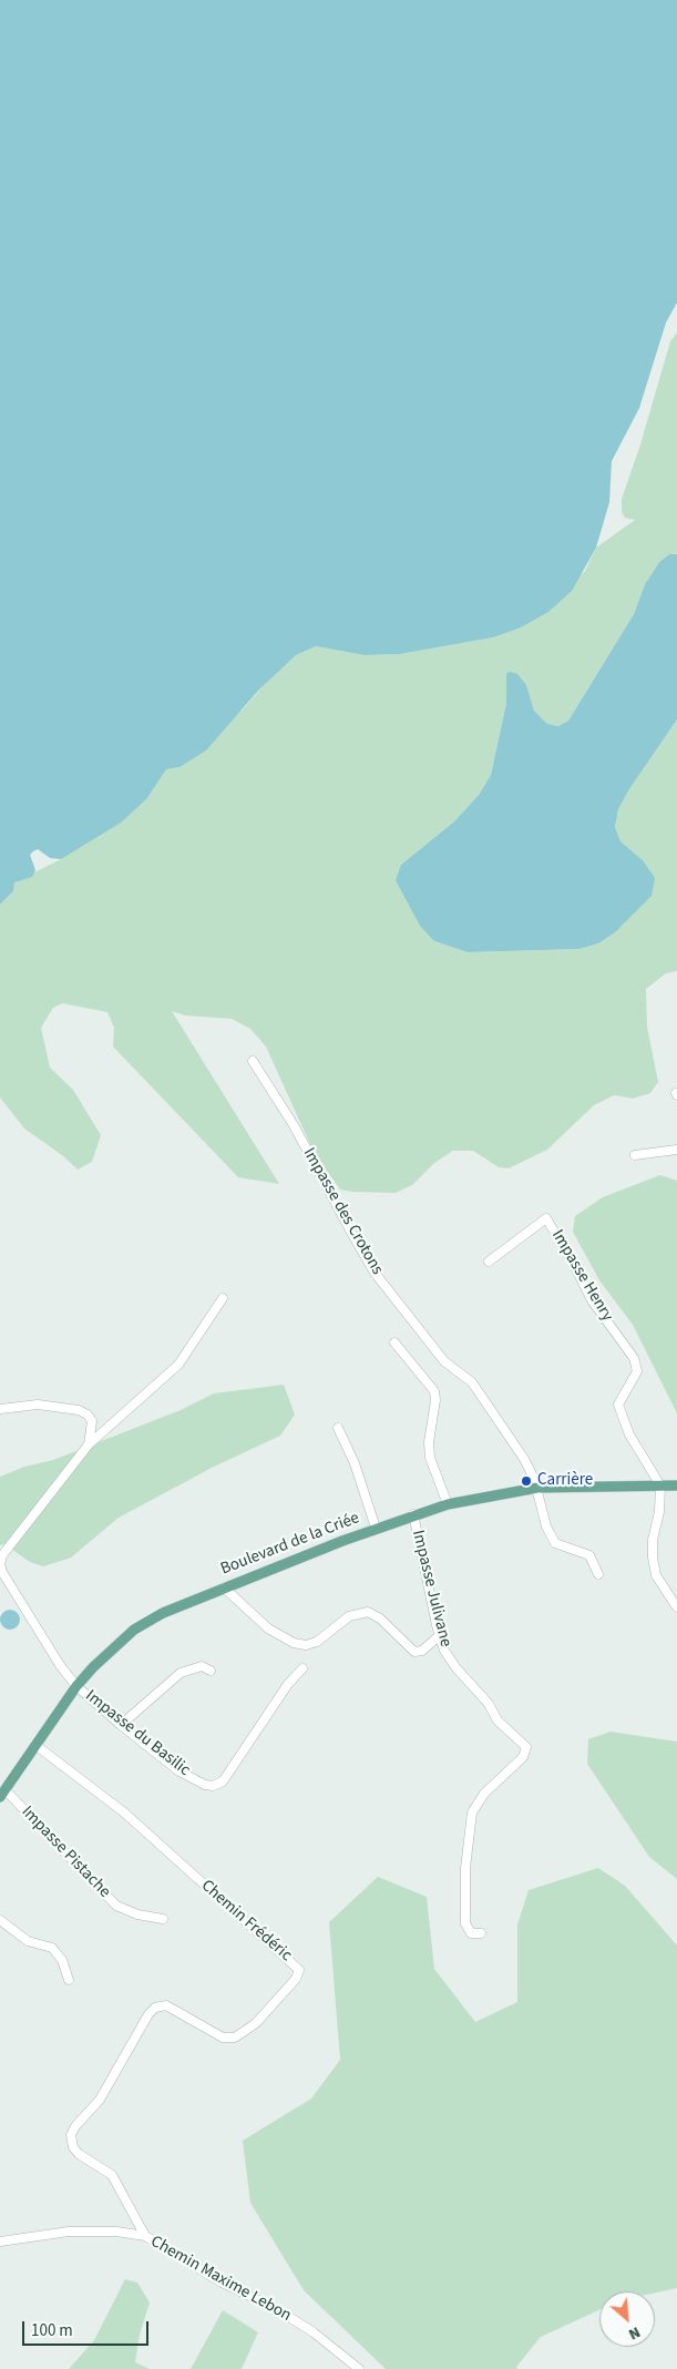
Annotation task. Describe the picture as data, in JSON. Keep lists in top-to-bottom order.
{
  "streets": {
    "main road": ["Boulevard de la Criée"],
    "street": [
      "Impasse des Crotons",
      "Impasse Henry",
      "Impasse Julivane",
      "Impasse du Basilic",
      "Impasse Pistache",
      "Chemin Frédéric",
      "Chemin Maxime Lebon"
    ]
  },
  "crossings": [
    ["Impasse des Crotons", "Boulevard de la Criée"],
    ["Impasse Henry", "Boulevard de la Criée"],
    ["Boulevard de la Criée", "Impasse Julivane"],
    ["Boulevard de la Criée", "Impasse du Basilic"],
    ["Boulevard de la Criée", "Impasse Pistache"],
    ["Boulevard de la Criée", "Chemin Frédéric"],
    ["Chemin Frédéric", "Chemin Maxime Lebon"]
  ],
  "places": ["Carrière"],
  "scale_bar": "100 m",
  "north": "bottom right"
}
